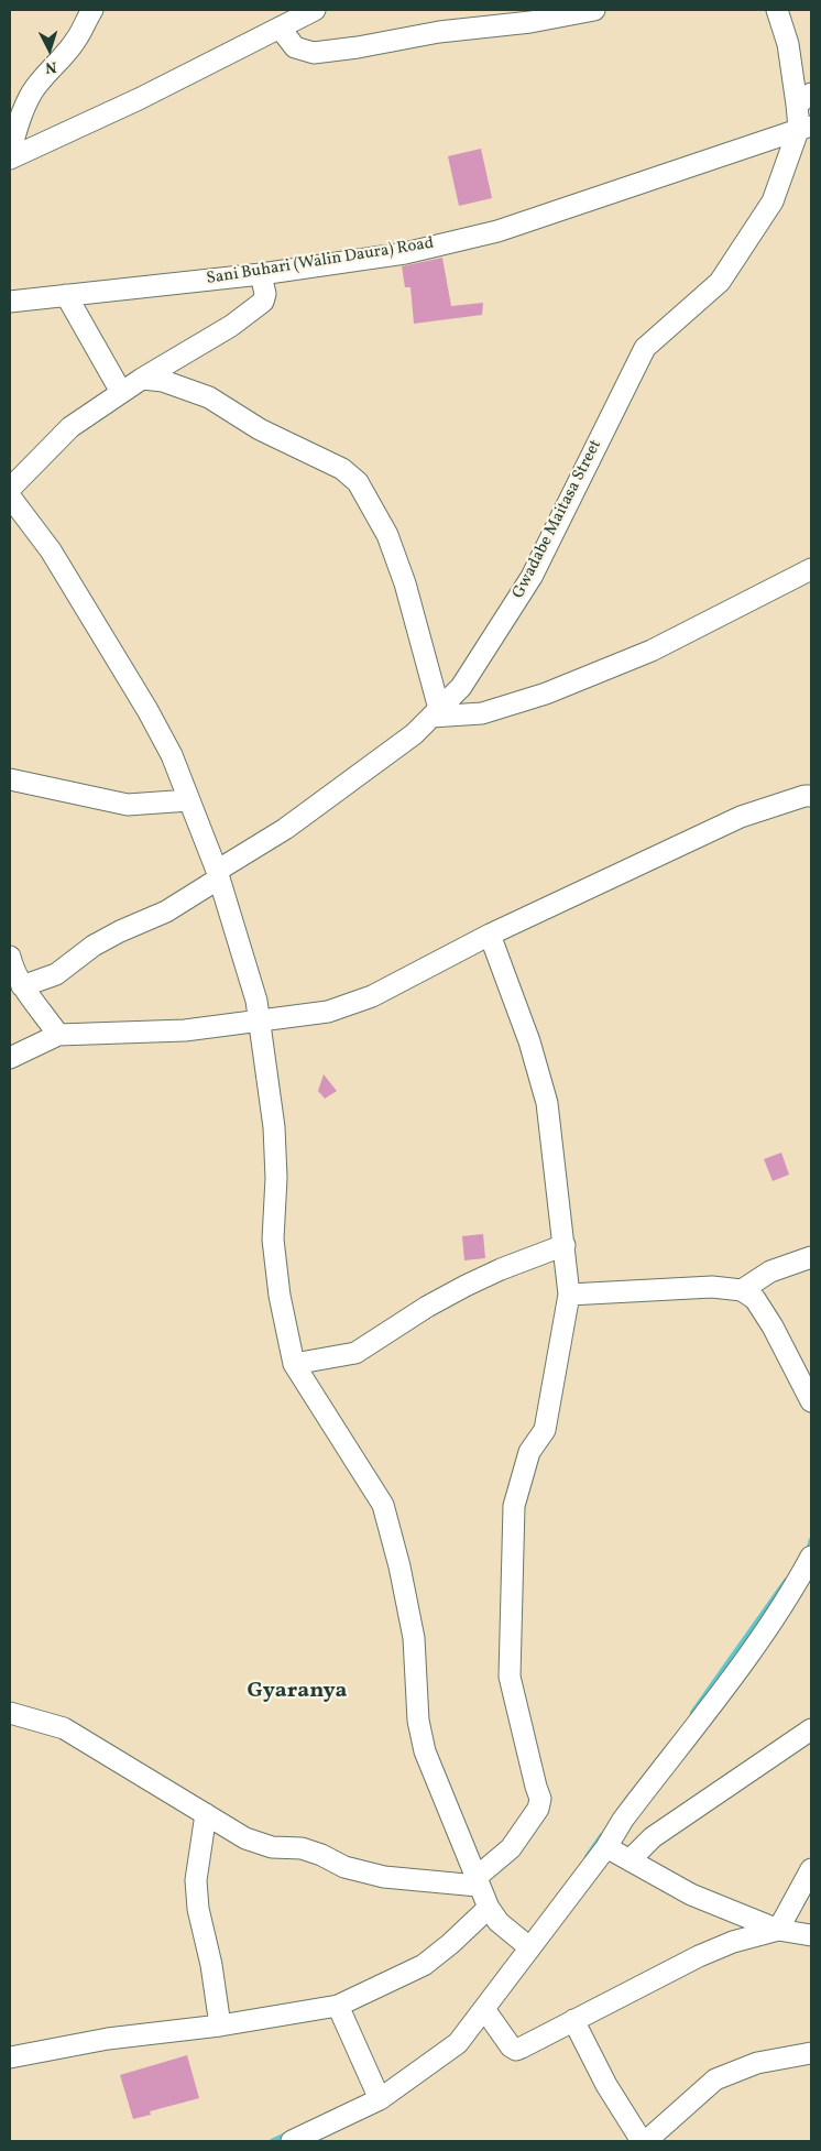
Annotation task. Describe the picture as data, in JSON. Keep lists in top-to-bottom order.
{
  "streets": {
    "street": ["Sani Buhari (Walin Daura) Road", "Gwadabe Maitasa Street"]
  },
  "crossings": [
    ["Sani Buhari (Walin Daura) Road", "Gwadabe Maitasa Street"]
  ],
  "districts": ["Gyaranya"],
  "north": "bottom"
}
